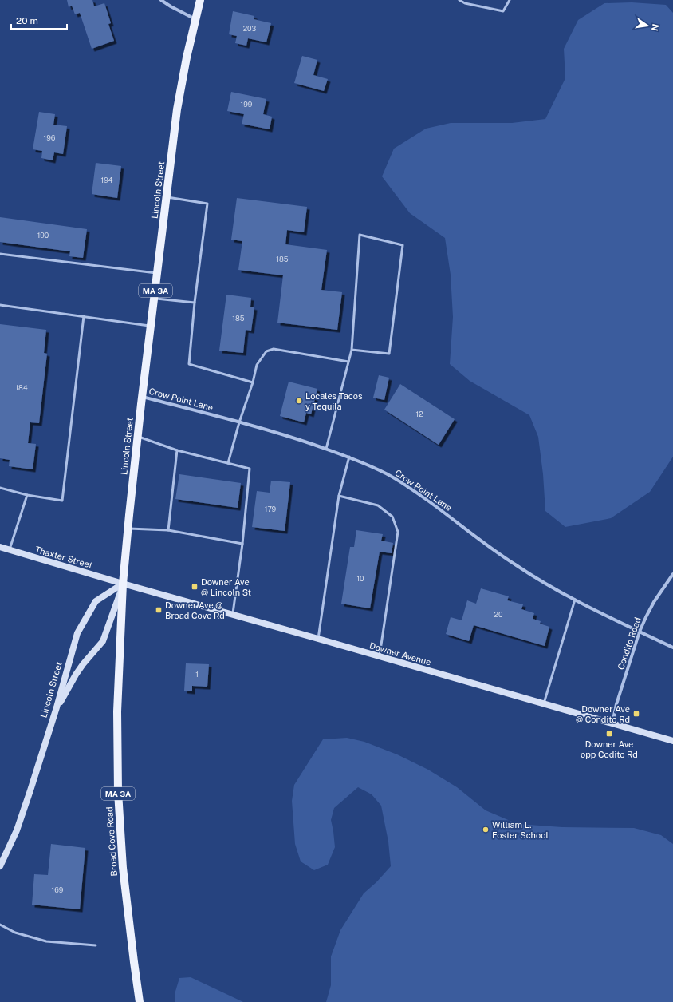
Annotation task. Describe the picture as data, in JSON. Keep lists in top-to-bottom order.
{
  "streets": {
    "main road": ["Lincoln Street", "MA 3A", "Broad Cove Road"],
    "street": [
      "Crow Point Lane",
      "Thaxter Street",
      "Condito Road",
      "Downer Avenue"
    ]
  },
  "crossings": [
    ["Lincoln Street", "Crow Point Lane"],
    ["Lincoln Street", "Thaxter Street"],
    ["Lincoln Street", "Downer Avenue"],
    ["Lincoln Street", "Broad Cove Road"],
    ["Crow Point Lane", "Condito Road"],
    ["Thaxter Street", "Downer Avenue"],
    ["Thaxter Street", "Broad Cove Road"],
    ["Condito Road", "Downer Avenue"],
    ["Downer Avenue", "Broad Cove Road"]
  ],
  "places": {
    "other": ["Locales Tacos y Tequila", "William L. Foster School"],
    "transit": [
      "Downer Ave @ Lincoln St",
      "Downer Ave @ Broad Cove Rd",
      "Downer Ave @ Condito Rd",
      "Downer Ave opp Codito Rd"
    ]
  },
  "house_numbers": [
    "203",
    "199",
    "196",
    "194",
    "190",
    "185",
    "185",
    "184",
    "12",
    "179",
    "10",
    "20",
    "1",
    "169"
  ],
  "scale_bar": "20 m",
  "north": "right"
}
